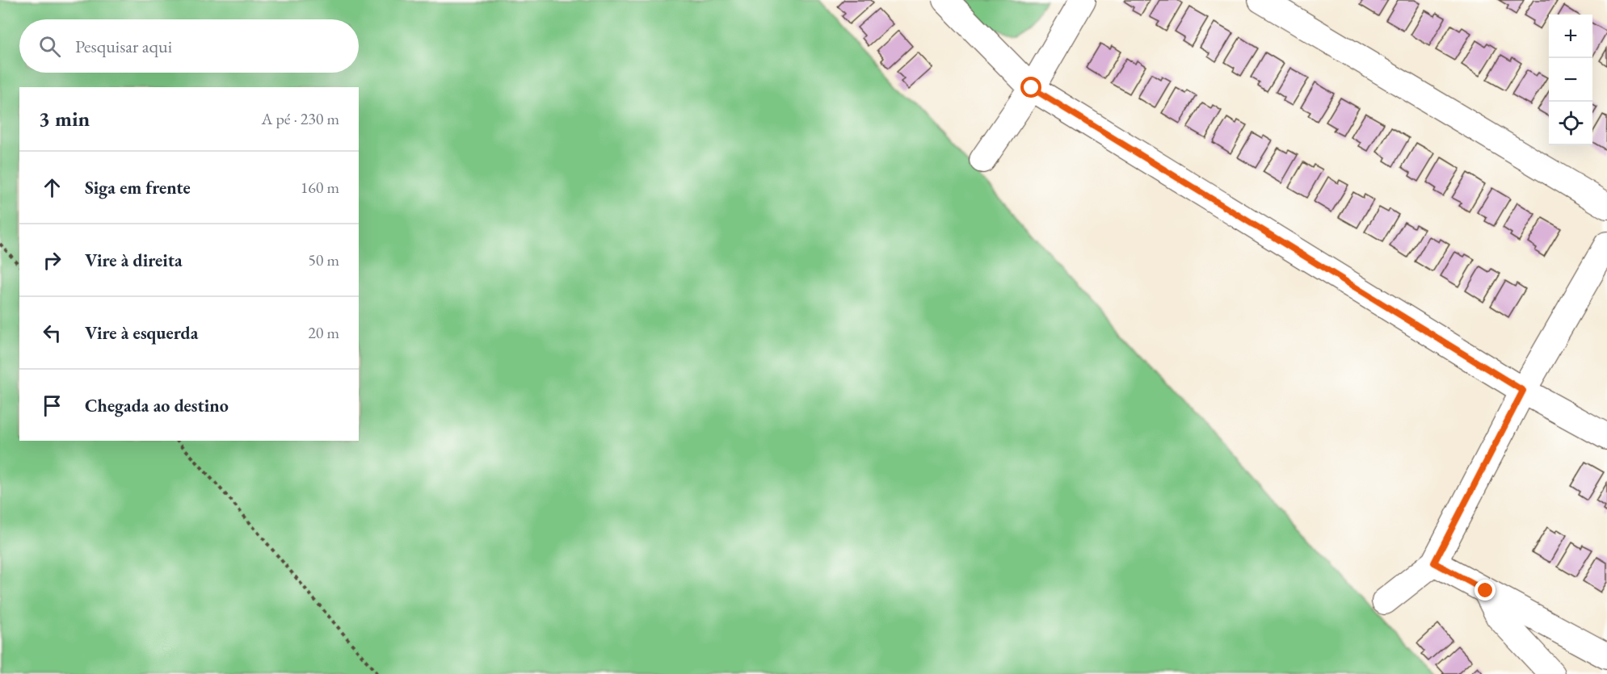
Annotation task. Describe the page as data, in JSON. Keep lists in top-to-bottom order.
{
  "page": {
    "map_buttons": ["+", "−"],
    "search": "Pesquisar aqui",
    "heading": ["3 min", "A pé · 230 m"],
    "list": [
      ["Siga em frente", "160 m"],
      ["Vire à direita", "50 m"],
      ["Vire à esquerda", "20 m"],
      "Chegada ao destino"
    ]
  }
}
